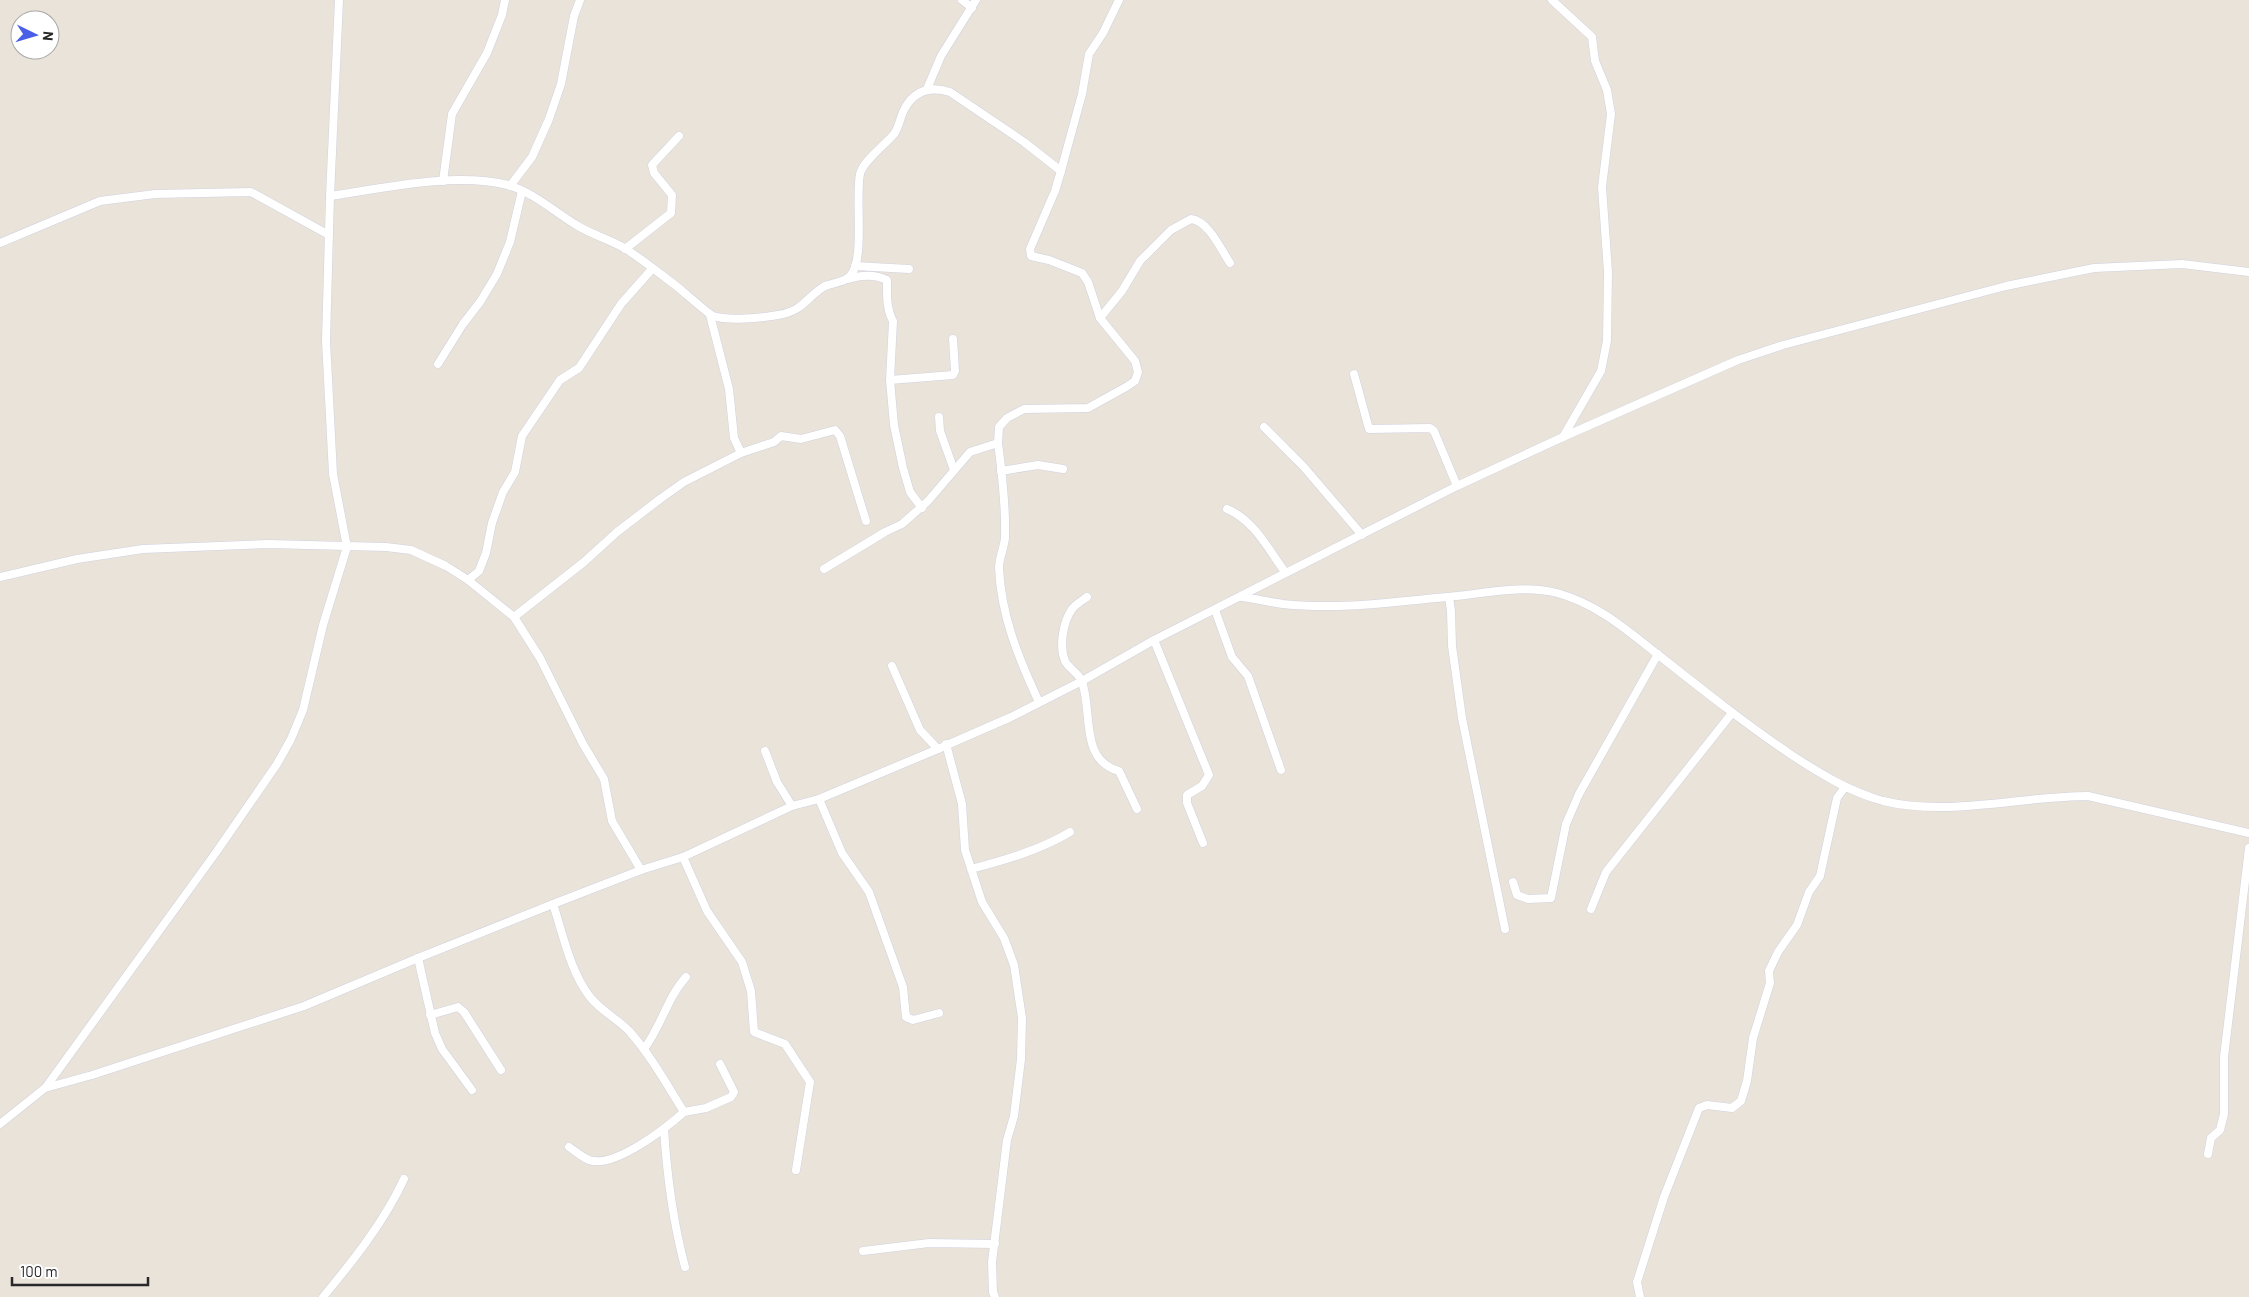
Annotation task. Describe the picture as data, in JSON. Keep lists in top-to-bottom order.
{
  "scale_bar": "100 m",
  "north": "right"
}
